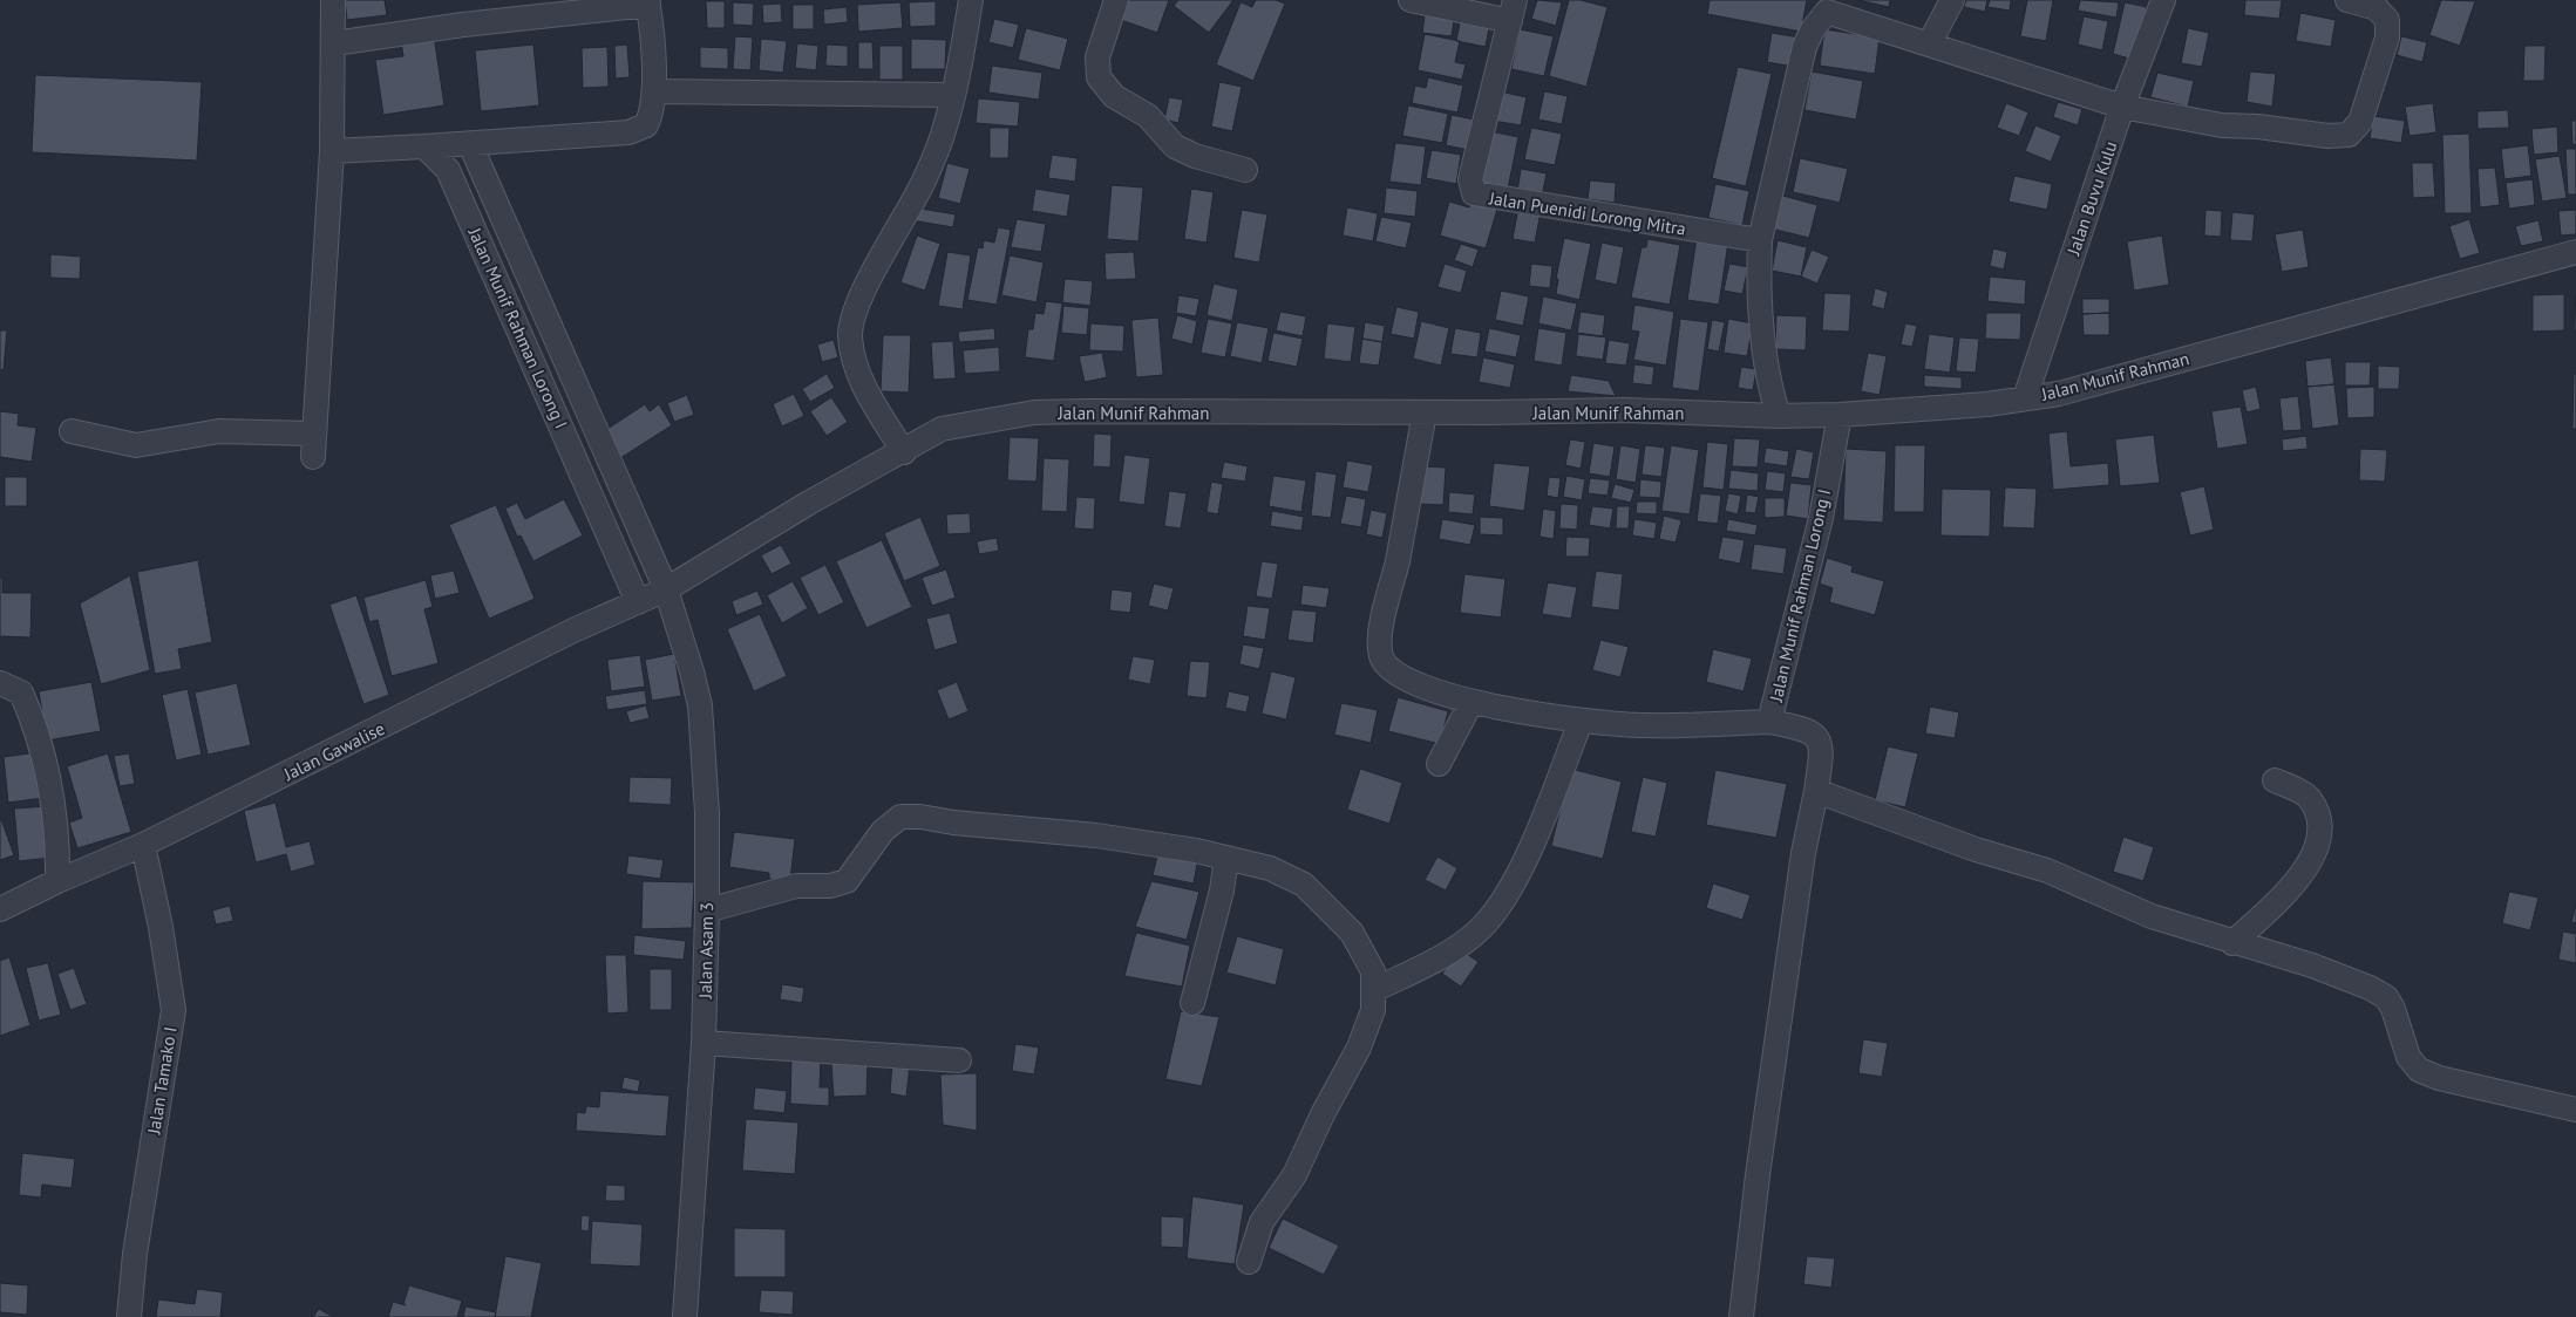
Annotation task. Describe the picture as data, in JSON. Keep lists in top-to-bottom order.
{
  "streets": {
    "street": [
      "Jalan Buvu Kulu",
      "Jalan Puenidi Lorong Mitra",
      "Jalan Munif Rahman Lorong I",
      "Jalan Munif Rahman",
      "Jalan Gawalise",
      "Jalan Asam 3",
      "Jalan Tamako I"
    ]
  },
  "crossings": [
    ["Jalan Buvu Kulu", "Jalan Munif Rahman"],
    ["Jalan Munif Rahman Lorong I", "Jalan Munif Rahman"],
    ["Jalan Munif Rahman Lorong I", "Jalan Gawalise"],
    ["Jalan Munif Rahman", "Jalan Gawalise"],
    ["Jalan Munif Rahman", "Jalan Asam 3"],
    ["Jalan Gawalise", "Jalan Asam 3"],
    ["Jalan Gawalise", "Jalan Tamako I"]
  ]
}
